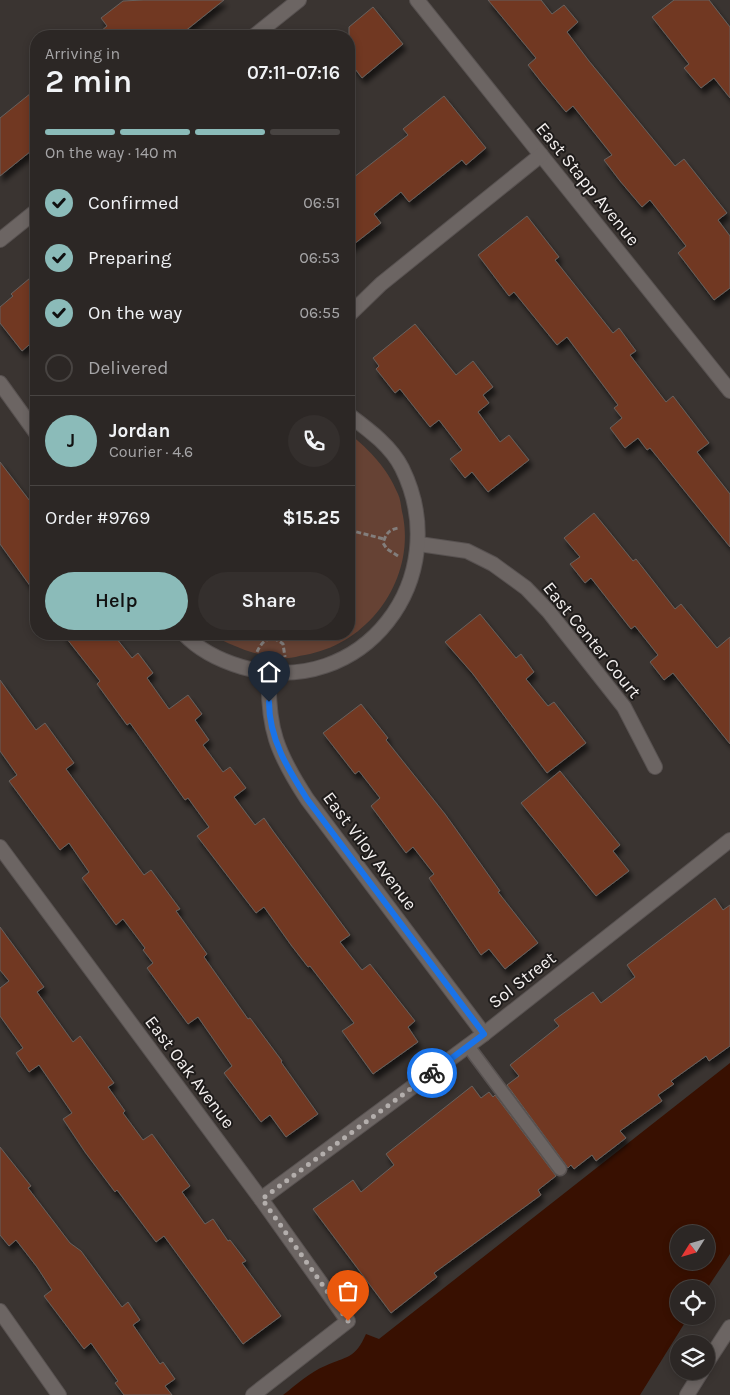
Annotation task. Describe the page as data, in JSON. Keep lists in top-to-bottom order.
{
  "streets": {
    "street": [
      "East Stapp Avenue",
      "East Center Court",
      "East Viloy Avenue",
      "Sol Street",
      "East Oak Avenue"
    ]
  },
  "crossings": [
    ["East Viloy Avenue", "Sol Street"],
    ["Sol Street", "East Oak Avenue"]
  ],
  "north": "bottom left",
  "page": {
    "heading": ["2 min", "Arriving in", "07:11–07:16"],
    "panel": [
      "Jordan",
      "Courier · 4.6",
      "Order #9769",
      "$15.25"
    ],
    "bar": "On the way · 140 m",
    "list": [
      ["Confirmed", "06:51"],
      ["Preparing", "06:53"],
      ["On the way", "06:55"],
      "Delivered"
    ],
    "round": "J",
    "buttons": ["Help", "Share"]
  }
}
